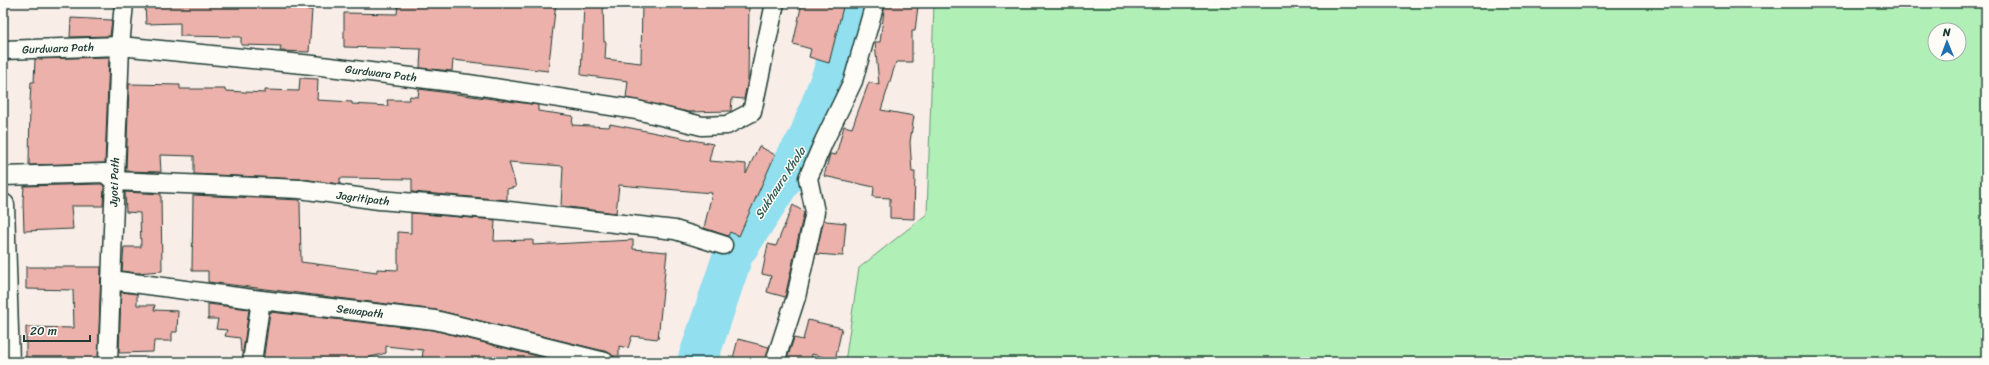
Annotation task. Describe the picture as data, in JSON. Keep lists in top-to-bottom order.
{
  "streets": {
    "street": [
      "Gurdwara Path",
      "Jyoti Path",
      "Jagritipath",
      "Sewapath"
    ]
  },
  "crossings": [
    ["Gurdwara Path", "Jyoti Path"],
    ["Jyoti Path", "Jagritipath"],
    ["Jyoti Path", "Sewapath"]
  ],
  "water": ["Sukhaura Khola"],
  "scale_bar": "20 m",
  "north": "top"
}
